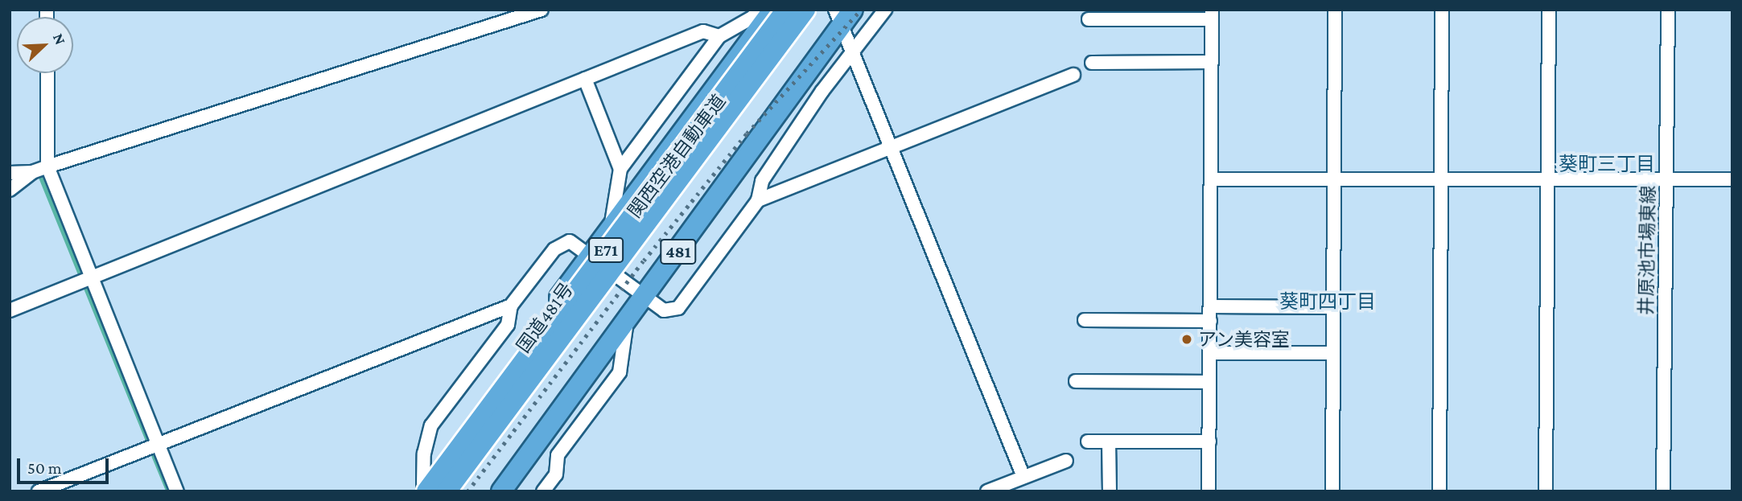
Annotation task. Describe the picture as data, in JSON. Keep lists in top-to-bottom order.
{
  "streets": {
    "highway": [
      "関西空港自動車道",
      "E71",
      "481",
      "国道481号"
    ],
    "street": ["井原池市場東線"]
  },
  "crossings": [
    ["関西空港自動車道", "国道481号"]
  ],
  "districts": ["葵町三丁目", "葵町四丁目"],
  "places": ["アン美容室"],
  "scale_bar": "50 m",
  "north": "top right"
}
